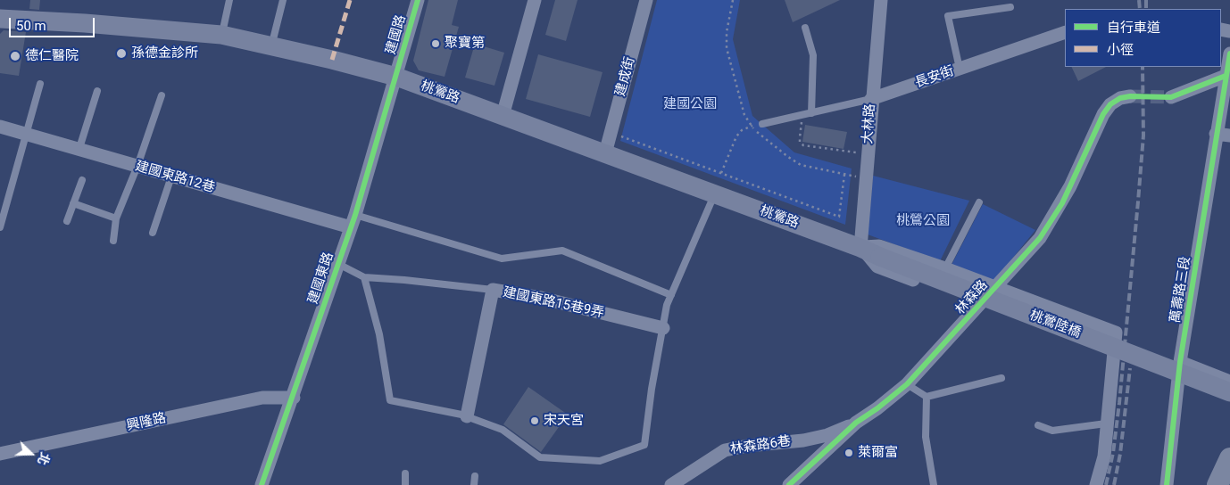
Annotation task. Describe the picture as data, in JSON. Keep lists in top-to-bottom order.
{
  "streets": {
    "main road": ["桃鶯路", "桃鶯陸橋"],
    "street": [
      "建國路",
      "建成街",
      "長安街",
      "大林路",
      "建國東路12巷",
      "建國東路",
      "萬壽路三段",
      "林森路",
      "建國東路15巷9弄",
      "興隆路",
      "林森路6巷"
    ]
  },
  "crossings": [
    ["建國路", "桃鶯路"],
    ["建國路", "建國東路"],
    ["建成街", "桃鶯路"],
    ["長安街", "大林路"],
    ["桃鶯路", "大林路"],
    ["桃鶯路", "建國東路"],
    ["桃鶯路", "林森路"],
    ["桃鶯路", "桃鶯陸橋"],
    ["建國東路12巷", "建國東路"],
    ["建國東路", "興隆路"],
    ["林森路", "林森路6巷"]
  ],
  "parks": ["建國公園", "桃鶯公園"],
  "places": [
    "聚寶第",
    "孫德金診所",
    "德仁醫院",
    "宋天宮",
    "萊爾富"
  ],
  "legend": ["自行車道", "小徑"],
  "scale_bar": "50 m",
  "north": "right"
}
